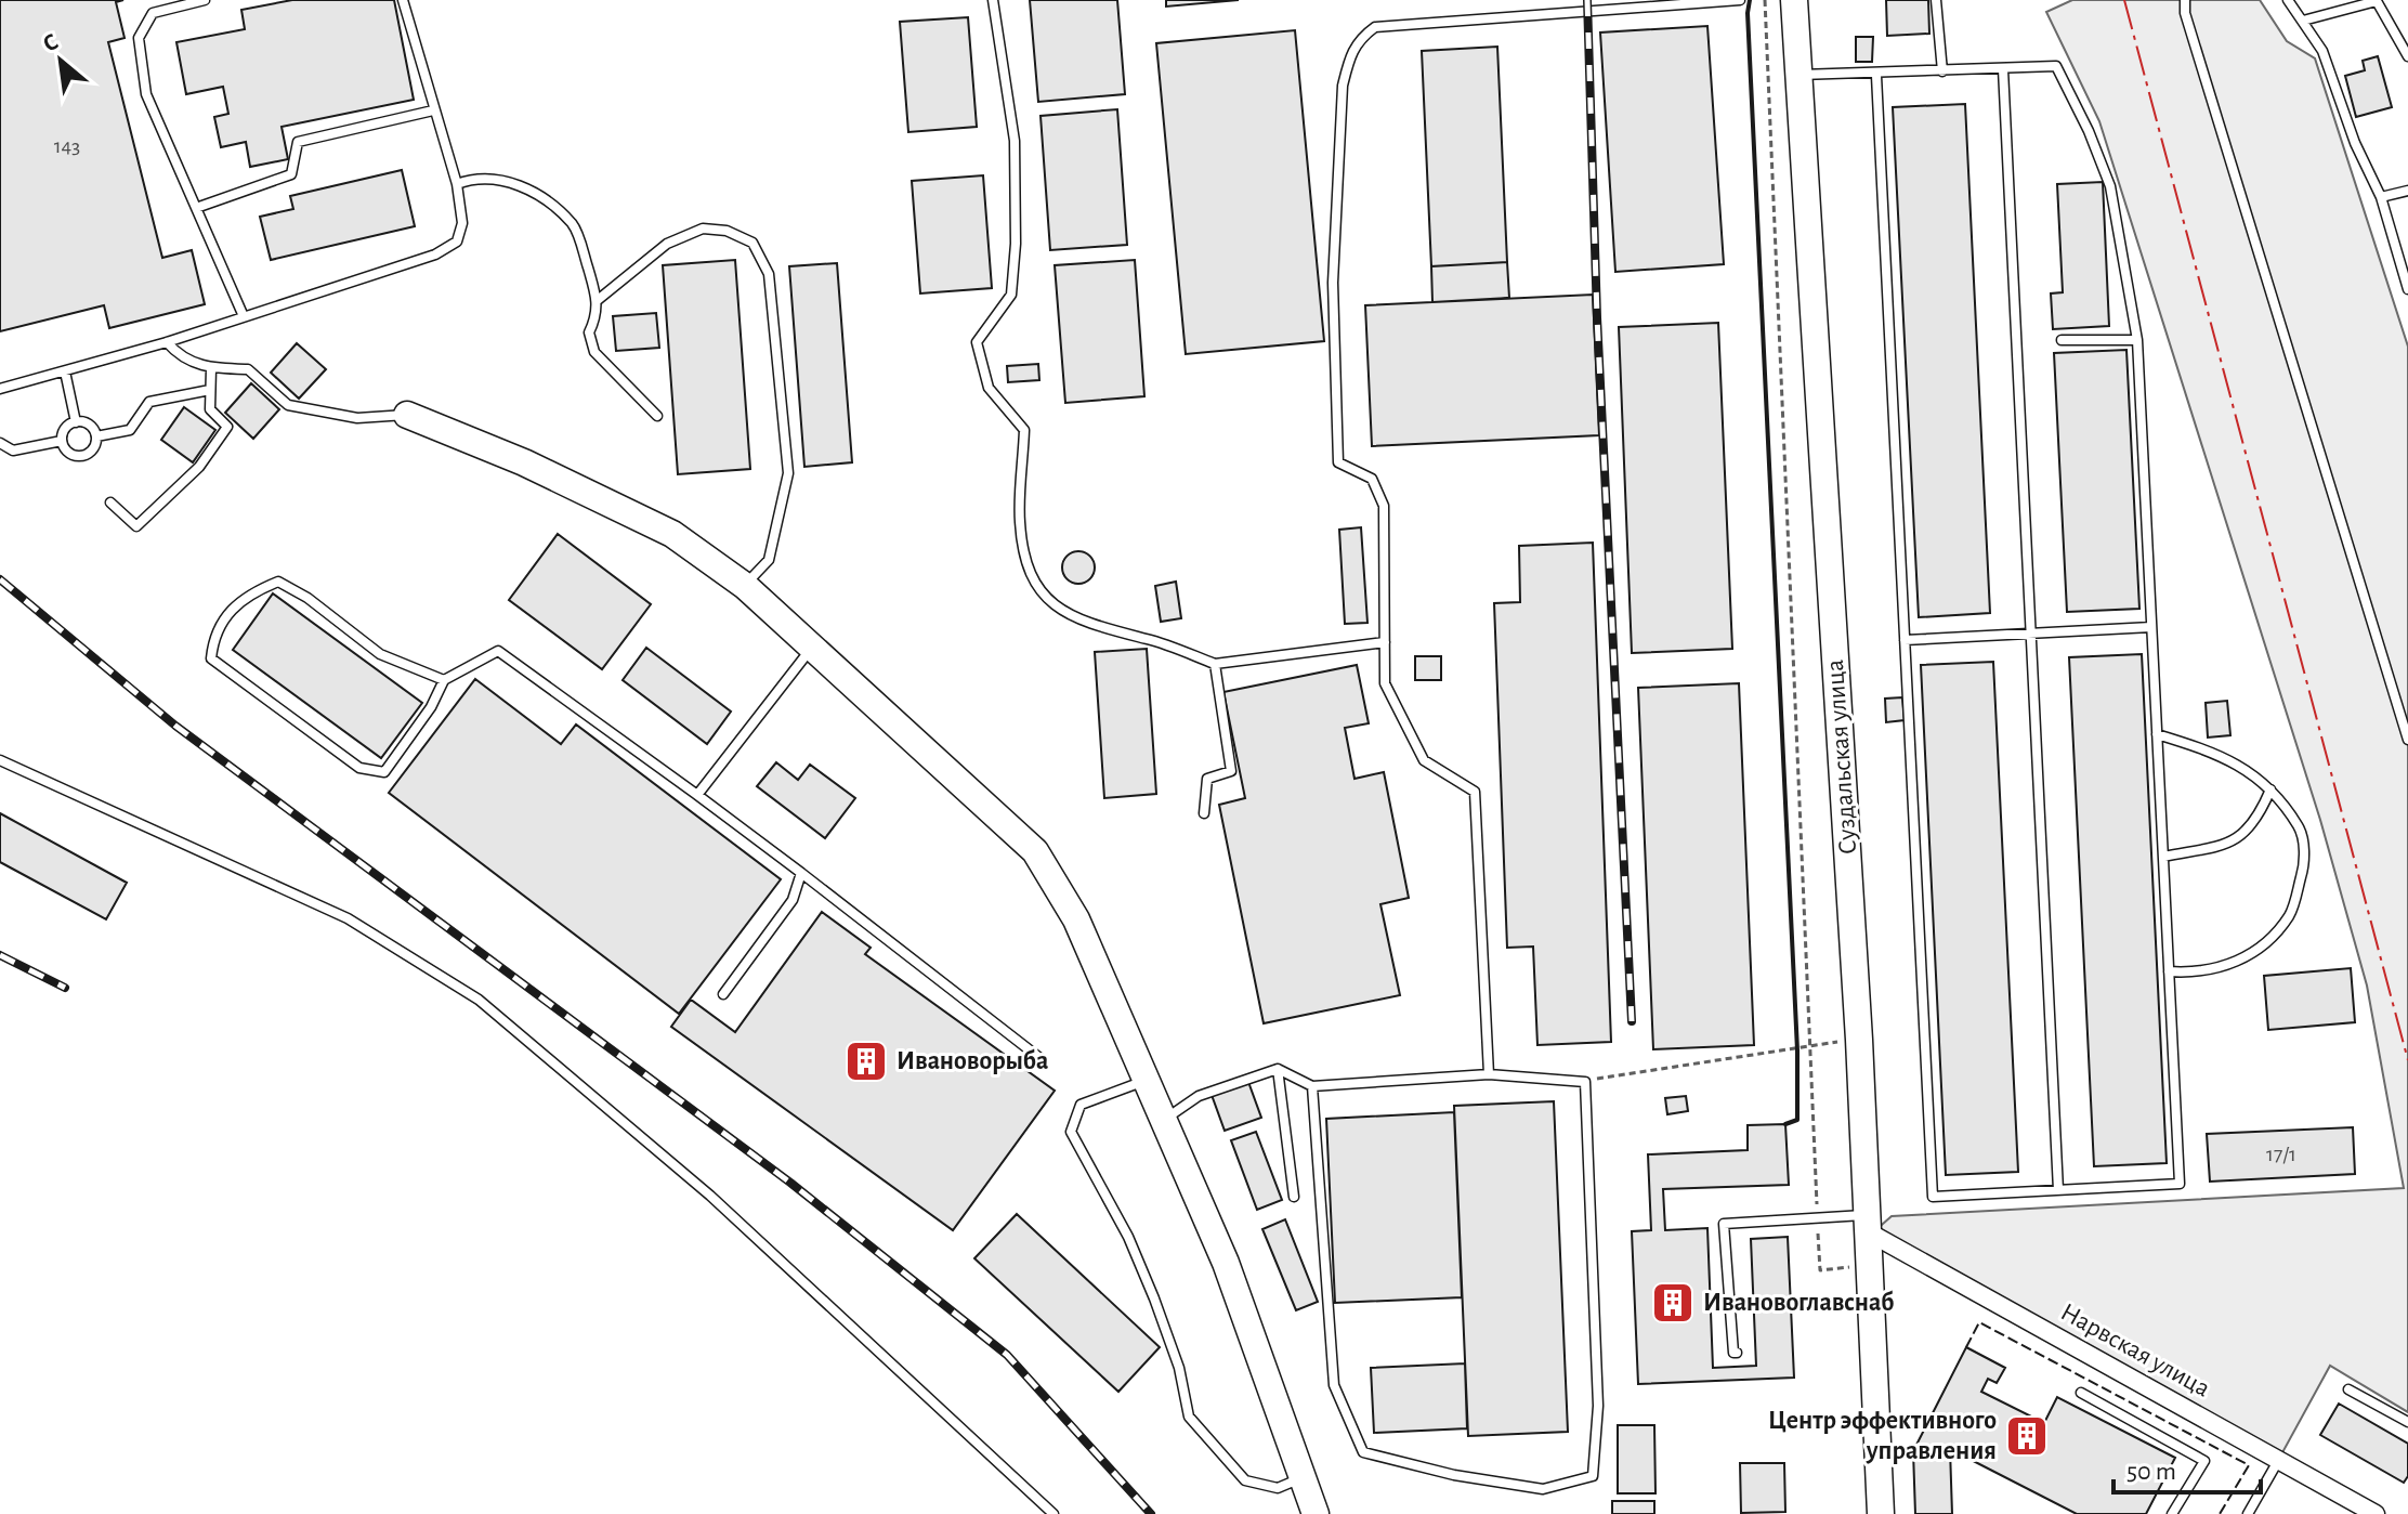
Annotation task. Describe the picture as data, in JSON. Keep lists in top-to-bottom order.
{
  "streets": {
    "main road": ["Суздальская улица"],
    "street": ["Нарвская улица"]
  },
  "crossings": [
    ["Суздальская улица", "Нарвская улица"]
  ],
  "places": {
    "building": ["Ивановорыба", "Ивановоглавснаб", "Центр эффективного управления"]
  },
  "house_numbers": ["143", "17/1"],
  "scale_bar": "50 m",
  "north": "top left"
}
